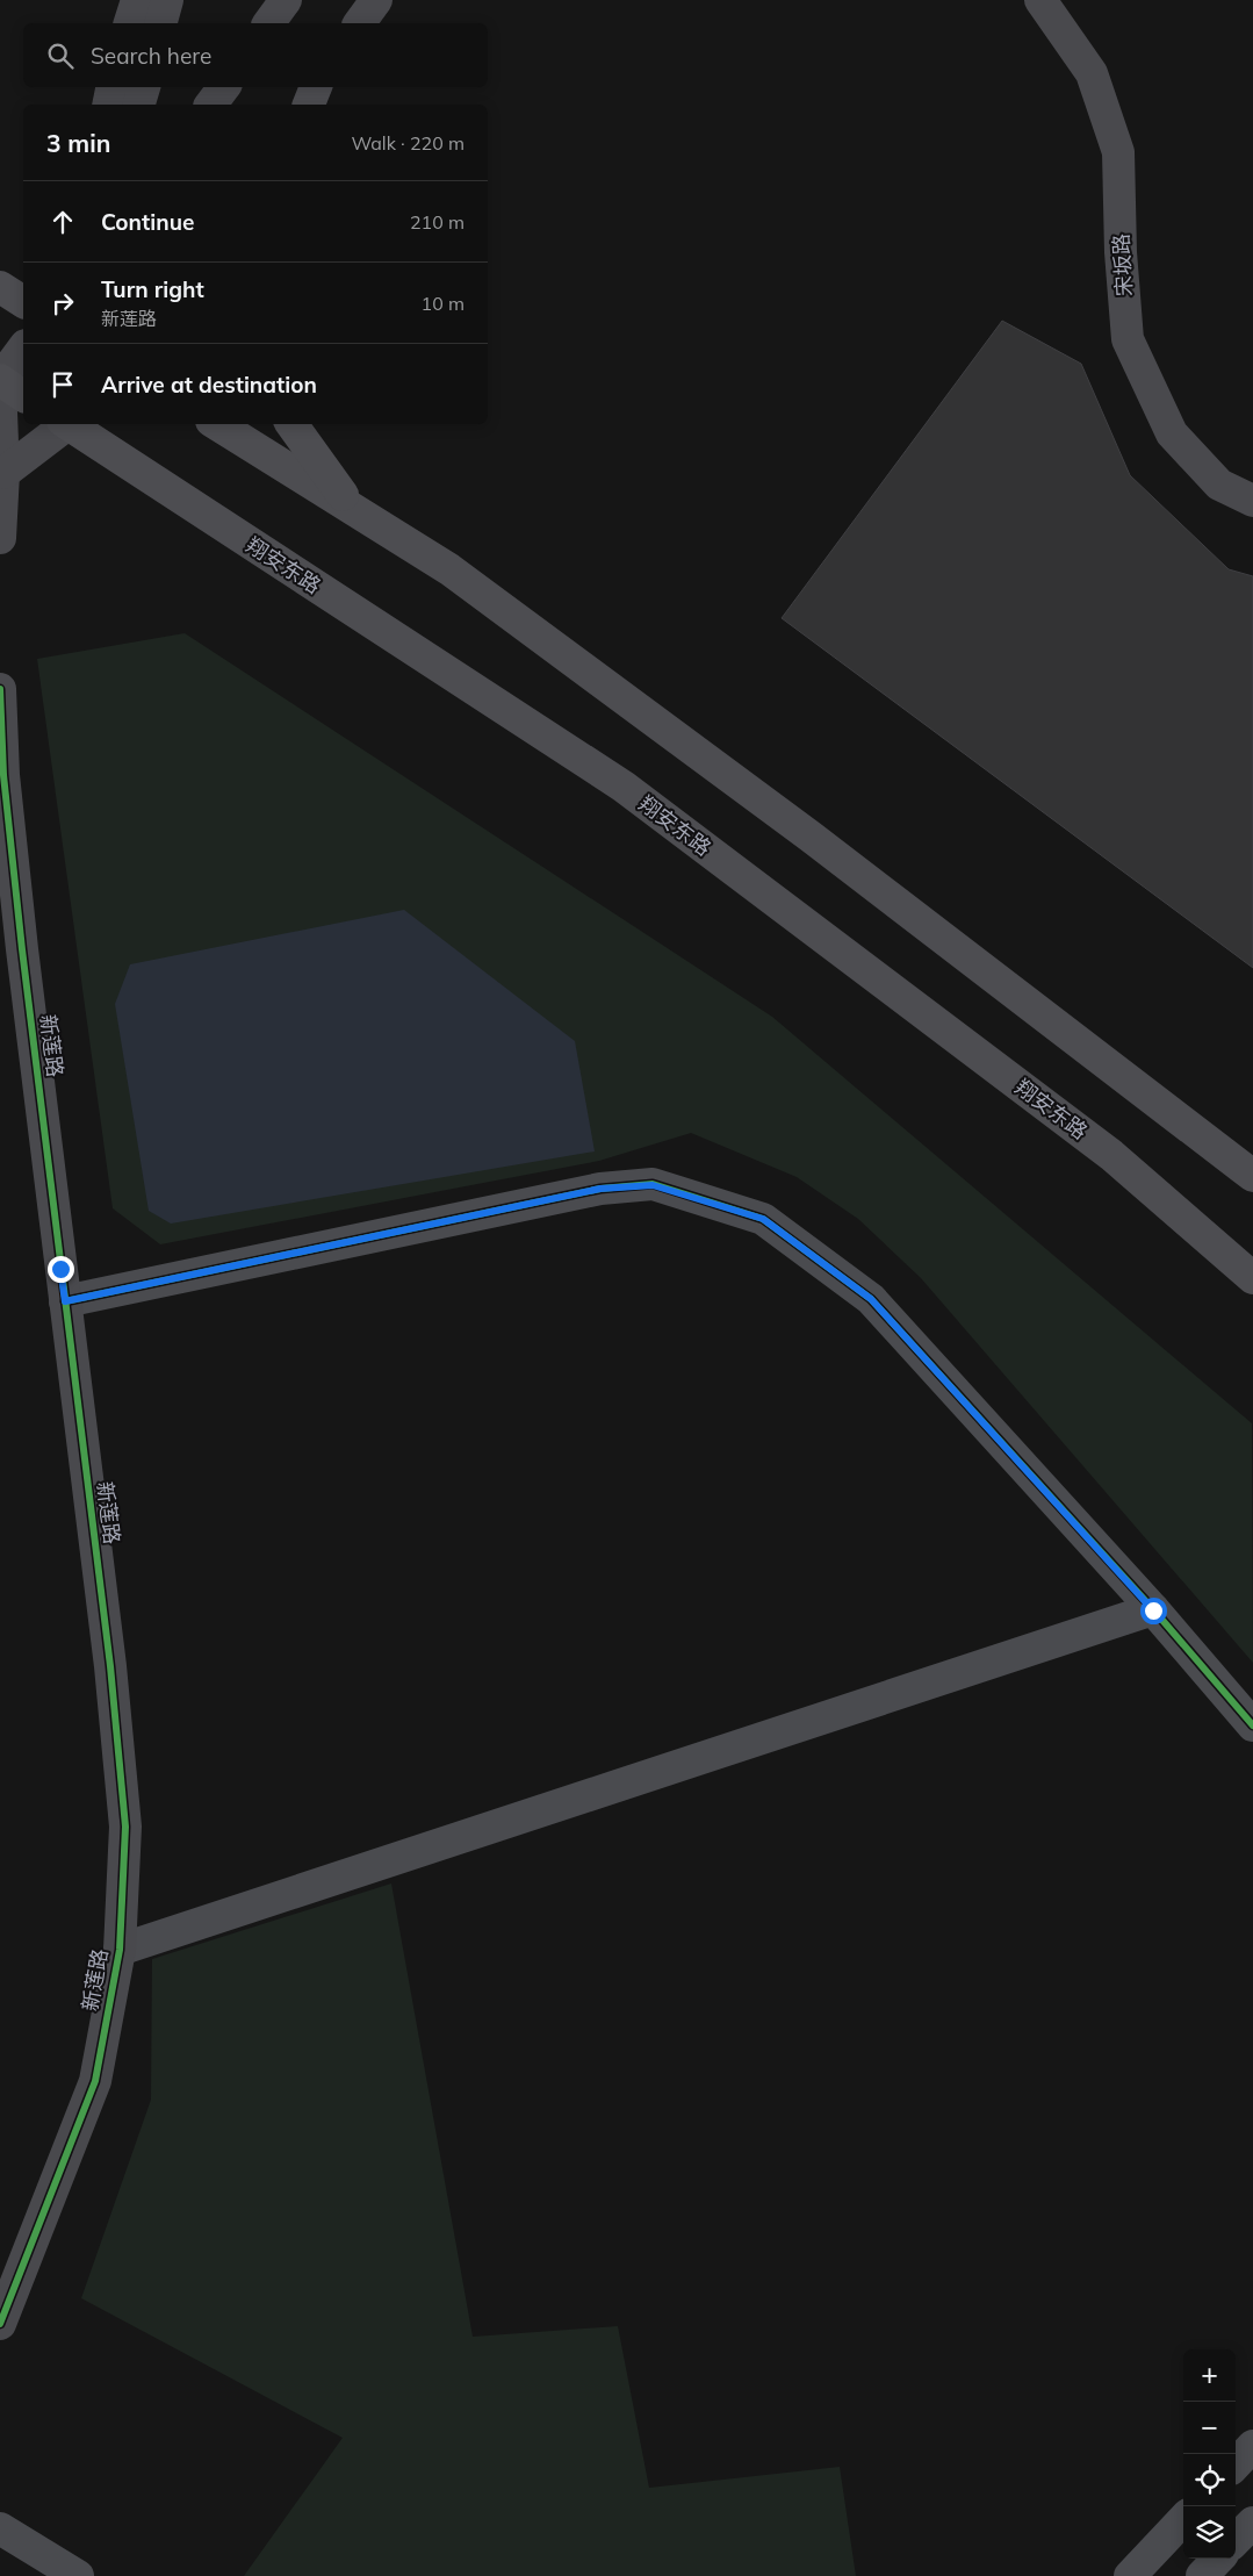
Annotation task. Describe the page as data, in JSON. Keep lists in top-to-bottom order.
{
  "streets": {
    "main road": ["翔安东路"],
    "street": ["宋坂路", "新莲路"]
  },
  "page": {
    "search": "Search here",
    "heading": ["3 min", "Walk · 220 m"],
    "list": [
      ["Continue", "210 m"],
      ["Turn right", "新莲路", "10 m"],
      "Arrive at destination"
    ],
    "map_buttons": ["+", "−"]
  }
}
